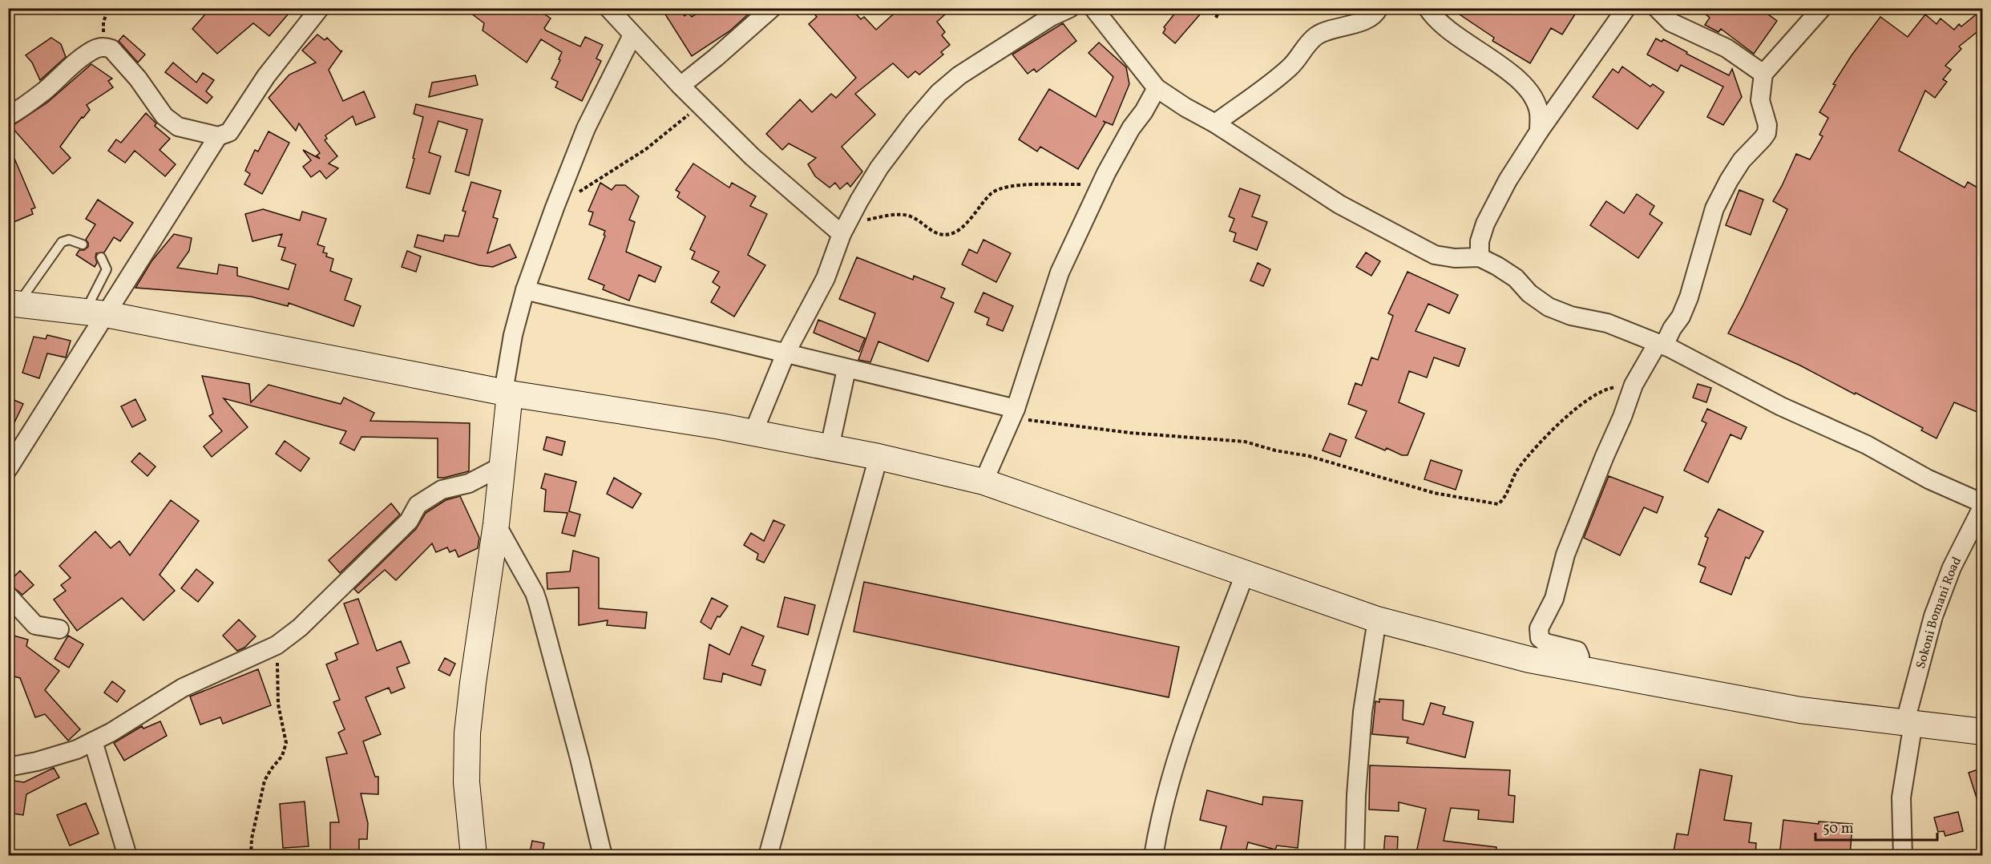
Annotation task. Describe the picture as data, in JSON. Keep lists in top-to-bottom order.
{
  "streets": {
    "street": ["Sokoni Bomani Road"]
  },
  "scale_bar": "50 m"
}
